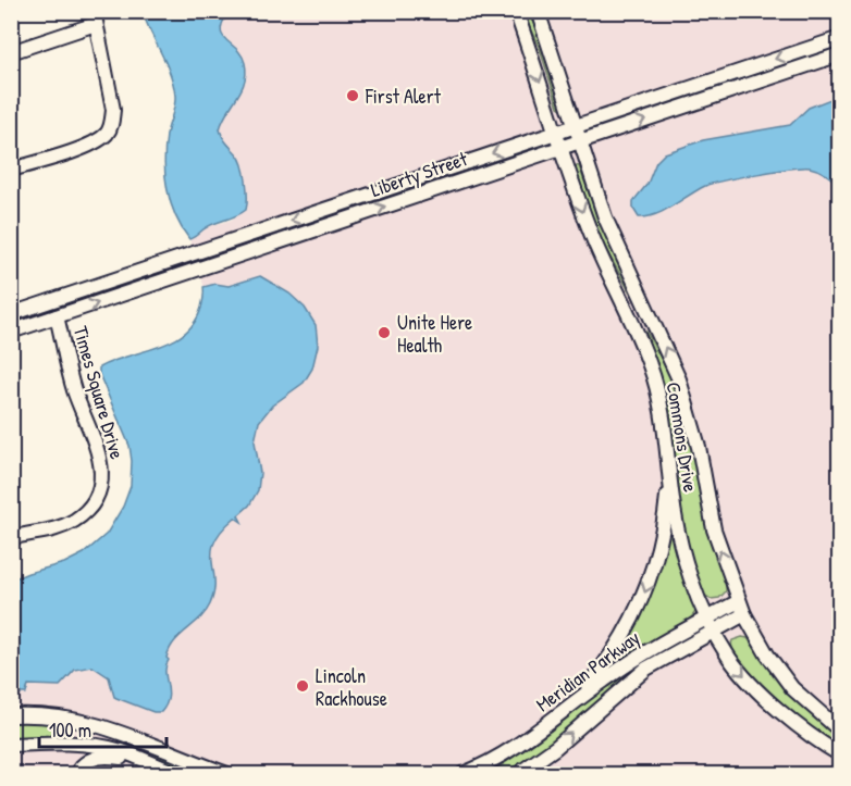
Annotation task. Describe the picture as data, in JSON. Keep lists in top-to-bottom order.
{
  "streets": {
    "street": [
      "Liberty Street",
      "Times Square Drive",
      "Commons Drive",
      "Meridian Parkway"
    ]
  },
  "crossings": [
    ["Liberty Street", "Times Square Drive"],
    ["Liberty Street", "Commons Drive"],
    ["Commons Drive", "Meridian Parkway"]
  ],
  "places": ["First Alert", "Unite Here Health", "Lincoln Rackhouse"],
  "scale_bar": "100 m"
}
